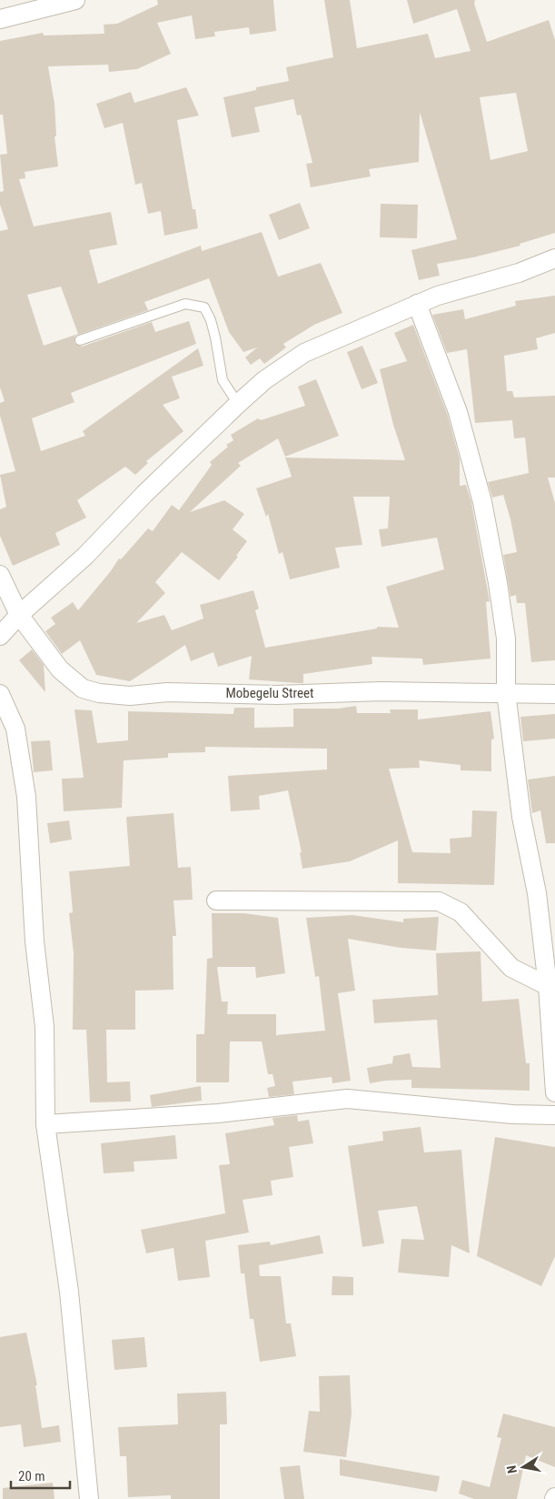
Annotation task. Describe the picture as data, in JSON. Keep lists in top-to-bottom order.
{
  "streets": {
    "street": ["Mobegelu Street"]
  },
  "scale_bar": "20 m",
  "north": "left"
}
